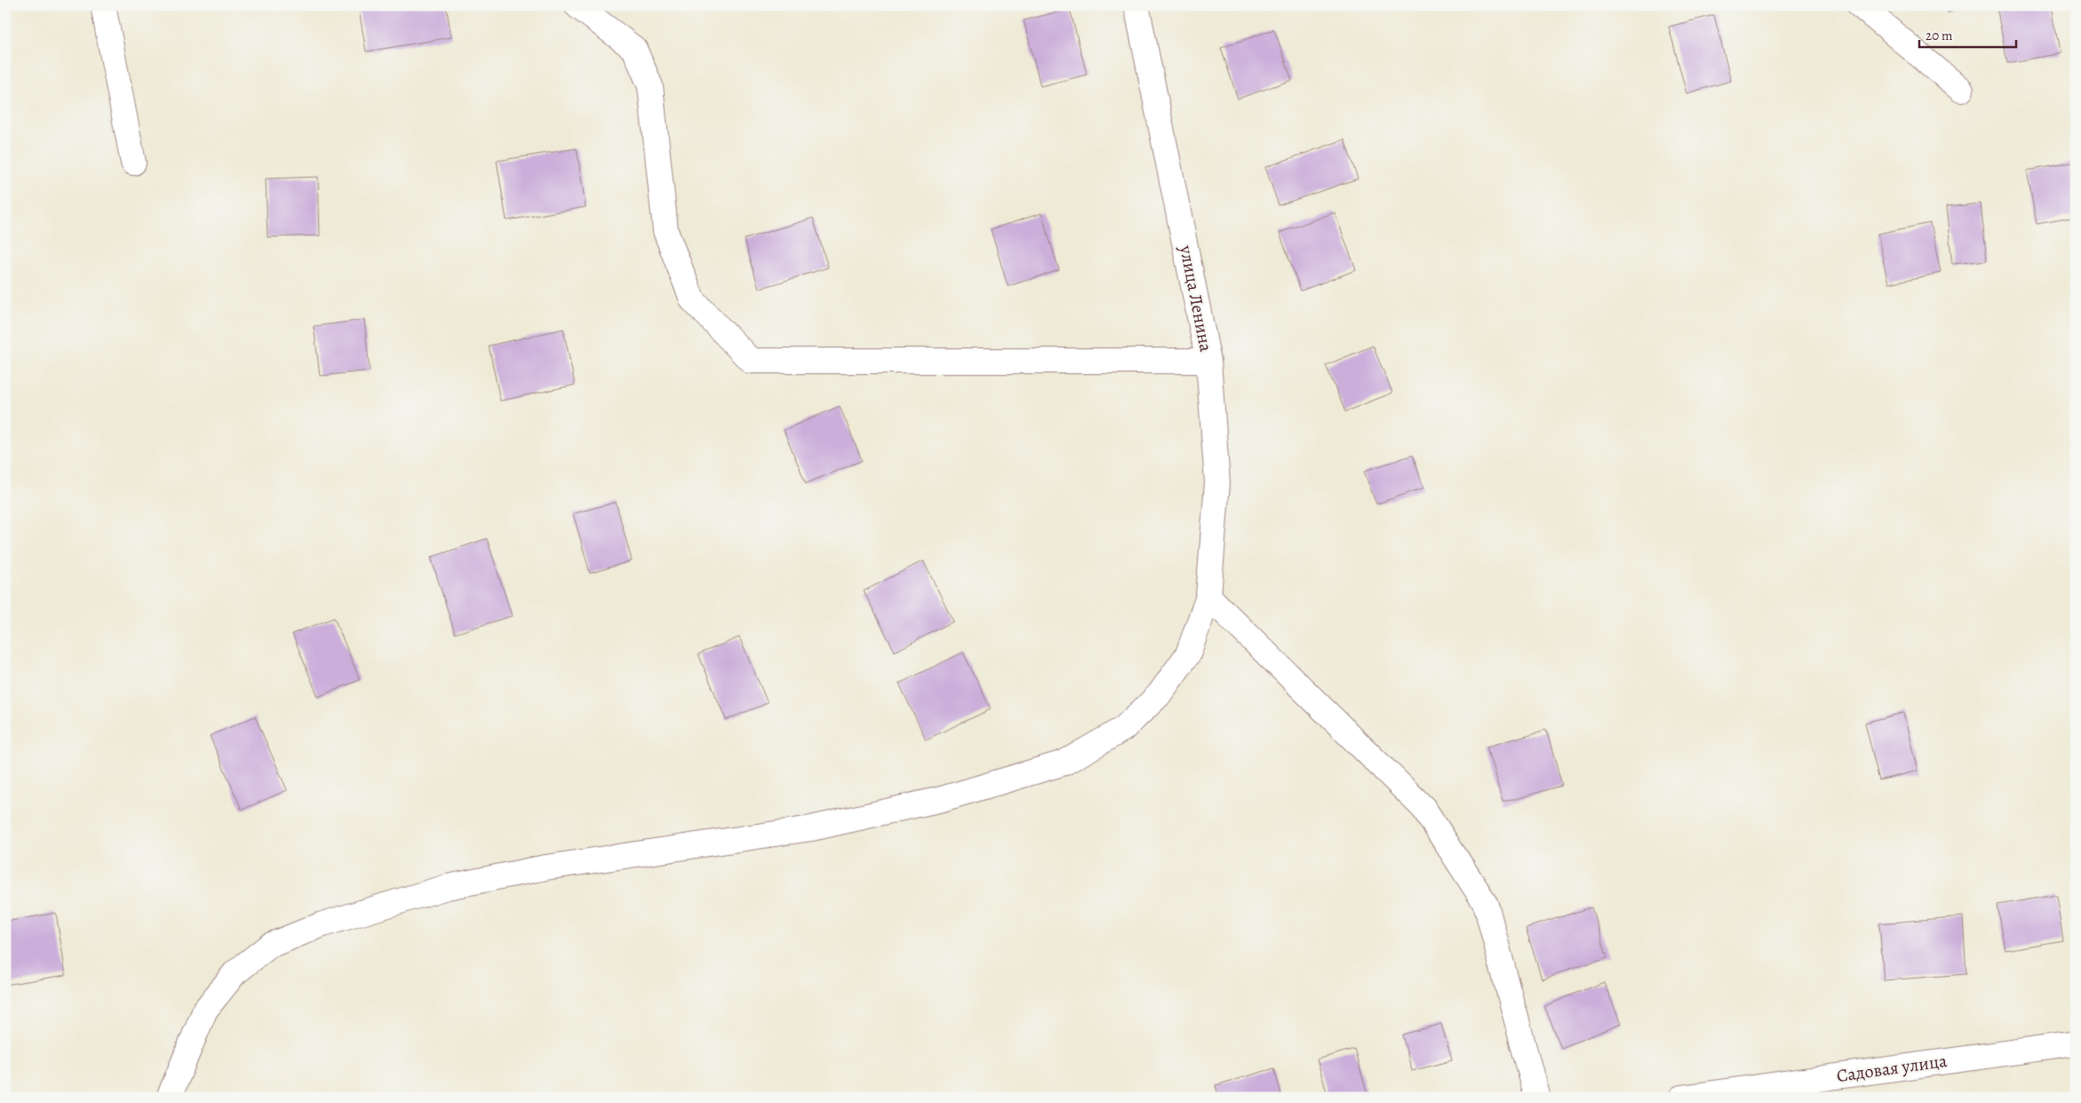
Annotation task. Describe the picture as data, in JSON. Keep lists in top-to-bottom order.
{
  "streets": {
    "street": ["улица Ленина", "Садовая улица"]
  },
  "scale_bar": "20 m"
}
